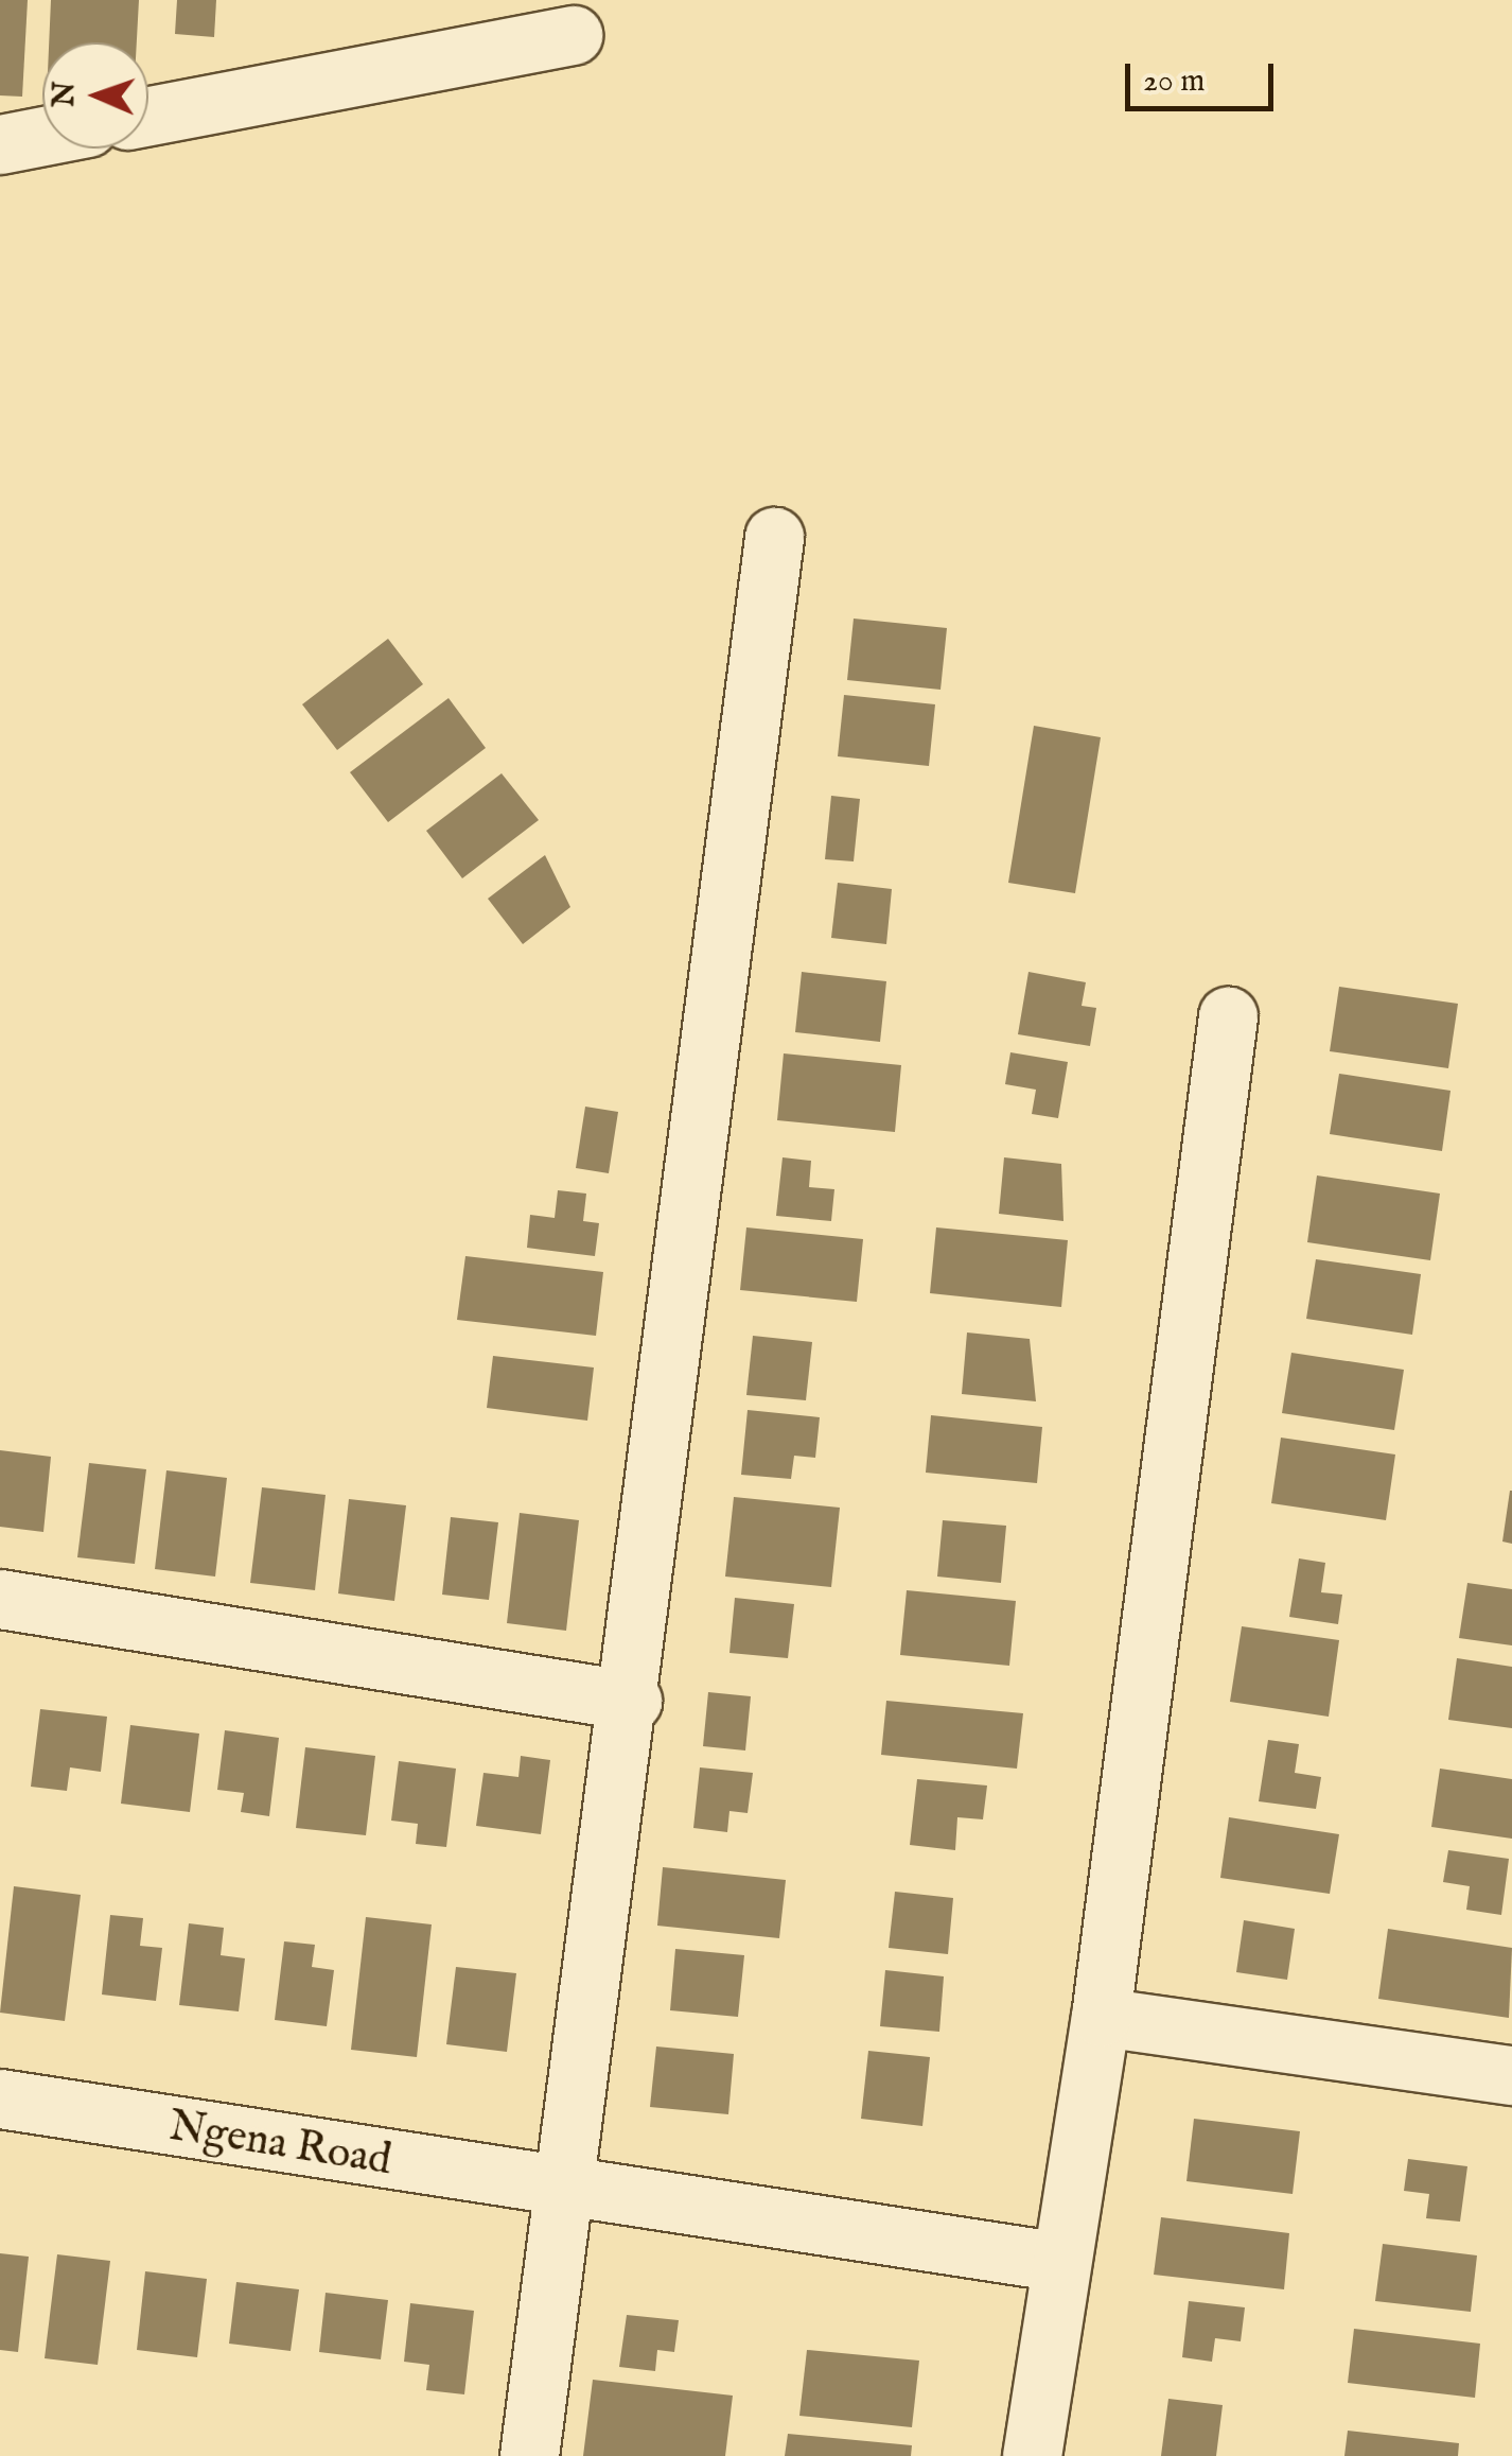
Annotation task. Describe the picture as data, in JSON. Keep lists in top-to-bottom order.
{
  "streets": {
    "street": ["Ngena Road"]
  },
  "scale_bar": "20 m",
  "north": "left"
}
